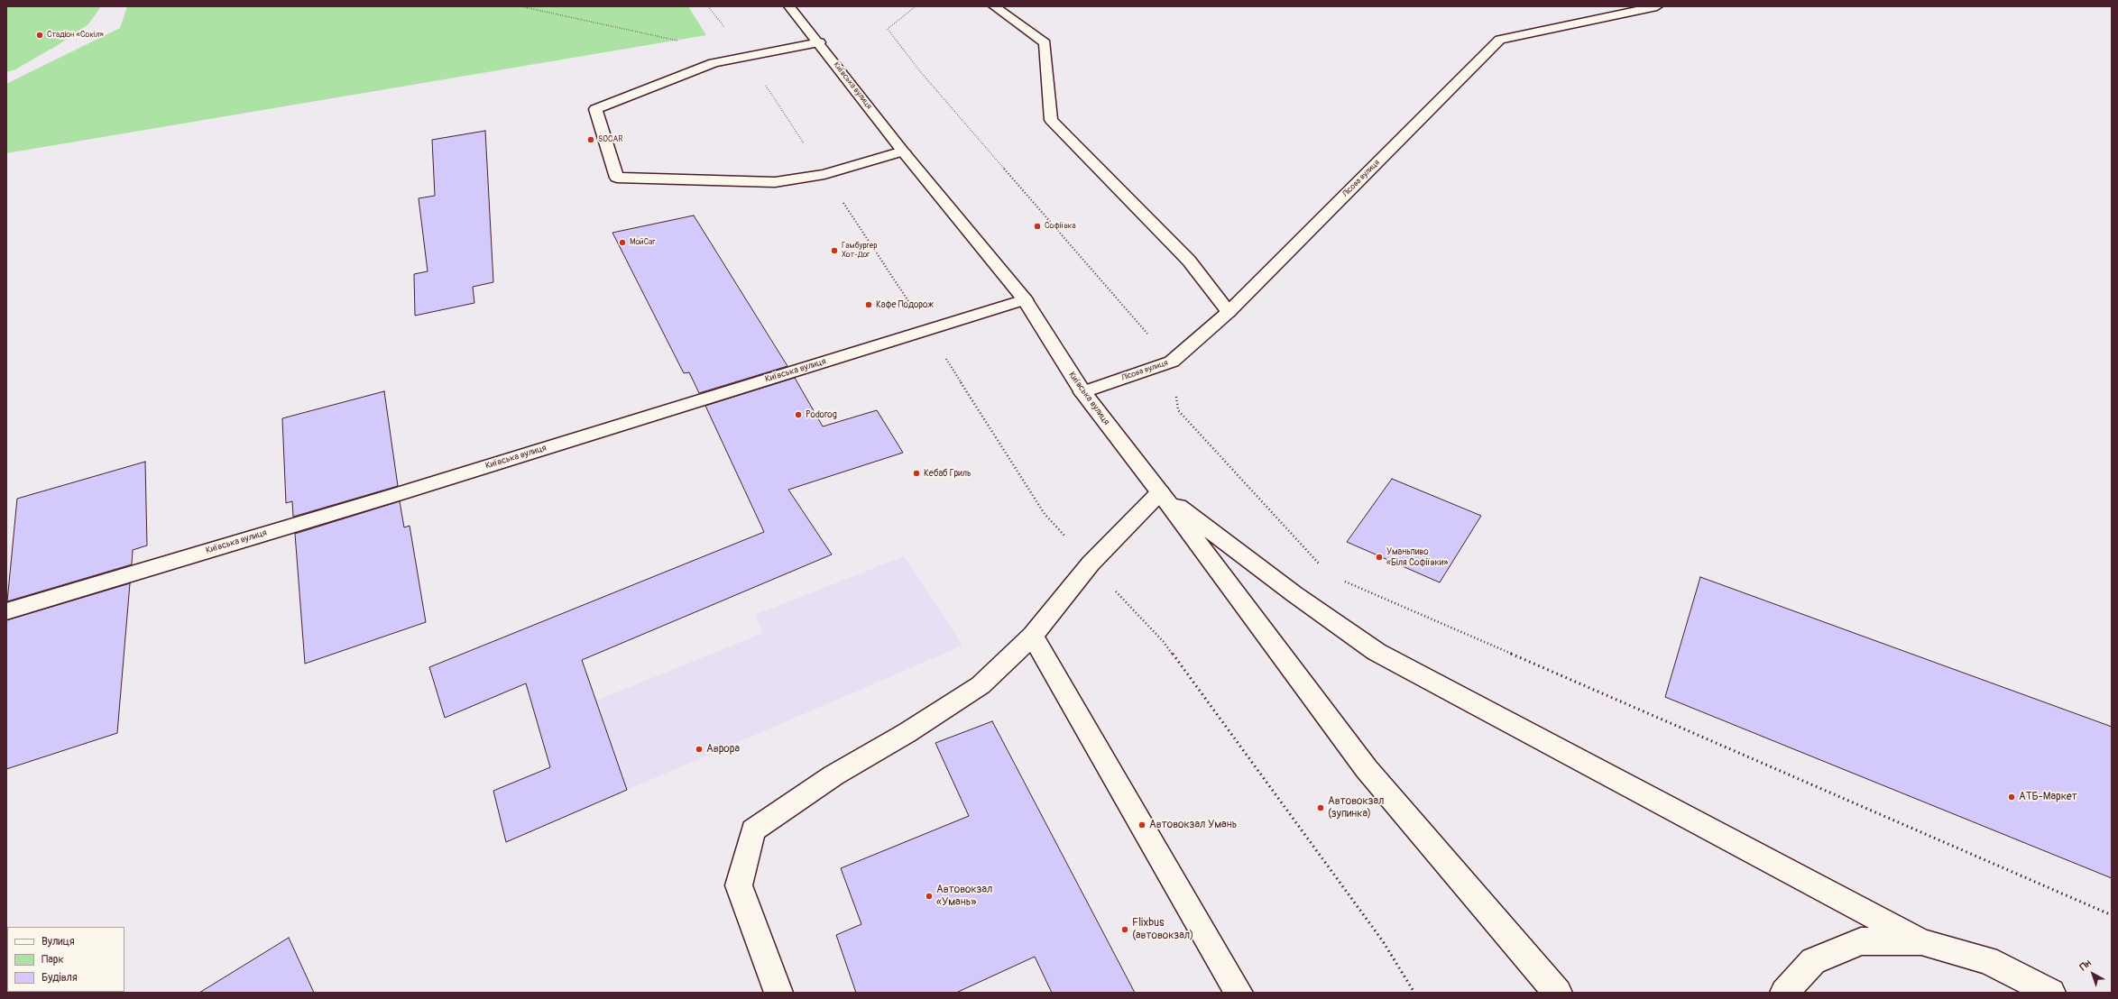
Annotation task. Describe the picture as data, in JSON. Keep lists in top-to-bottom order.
{
  "streets": {
    "main road": ["Київська вулиця", "Лісова вулиця"]
  },
  "crossings": [
    ["Київська вулиця", "Лісова вулиця"]
  ],
  "places": [
    "Стадіон «Сокіл»",
    "SOCAR",
    "Софіївка",
    "МойCar",
    "Гамбургер Хот-Дог",
    "Кафе Подорож",
    "Podorog",
    "Кебаб Гриль",
    "Уманьпиво «Біля Софіївки»",
    "Аврора",
    "АТБ-Маркет",
    "Автовокзал (зупинка)",
    "Автовокзал Умань",
    "Автовокзал «Умань»",
    "Flixbus (автовокзал)"
  ],
  "legend": ["Вулиця", "Парк", "Будівля"],
  "north": "top left"
}
